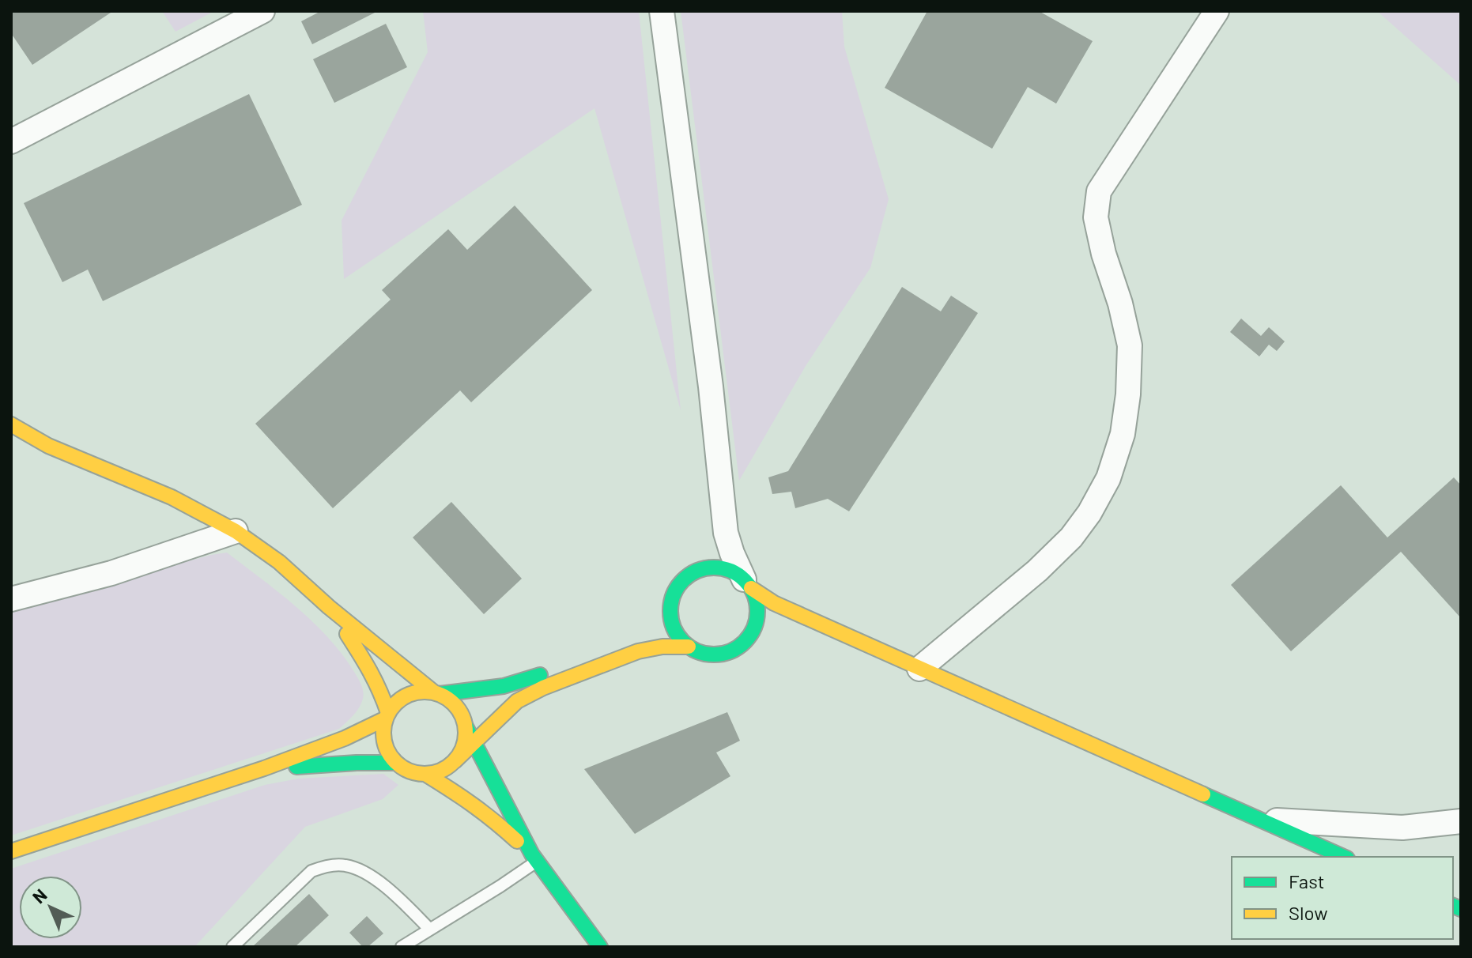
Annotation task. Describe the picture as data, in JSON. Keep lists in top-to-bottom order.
{
  "legend": ["Fast", "Slow"],
  "north": "top left"
}
